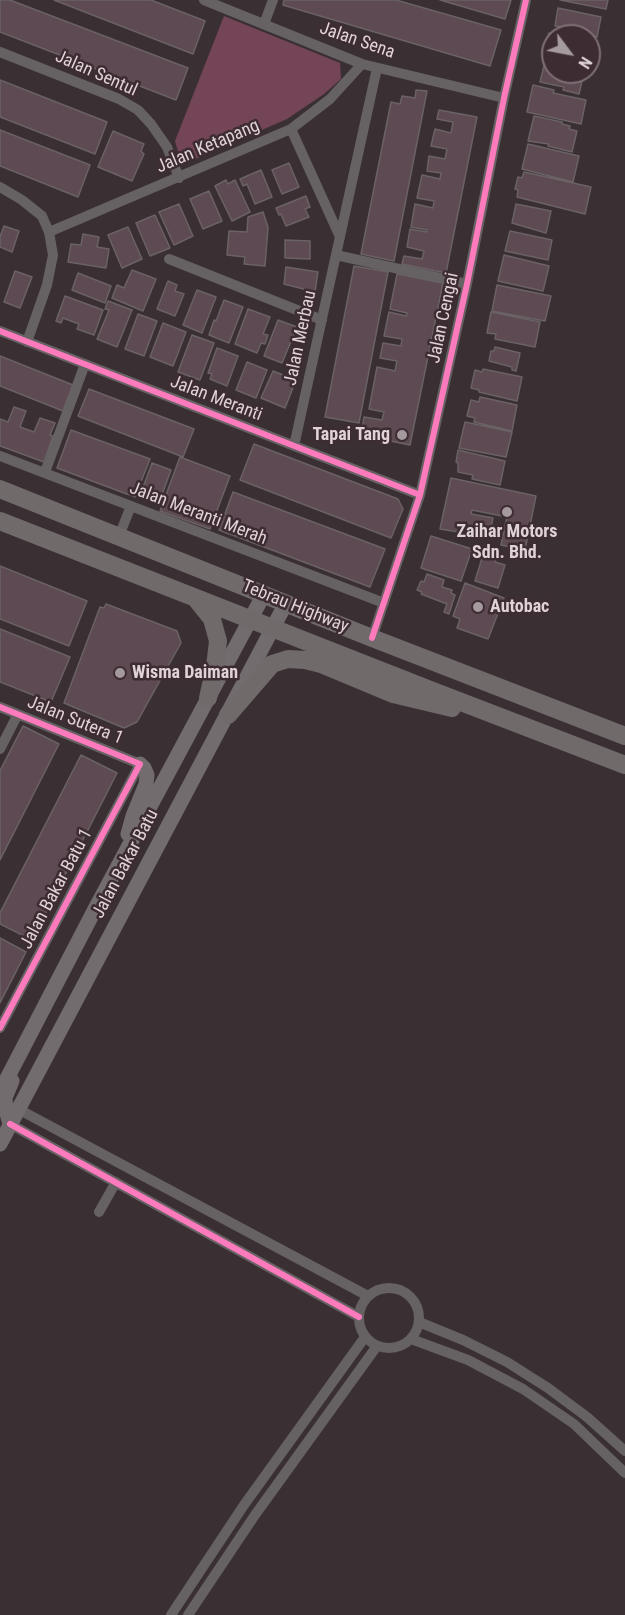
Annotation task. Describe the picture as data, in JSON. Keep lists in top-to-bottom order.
{
  "streets": {
    "highway": ["Tebrau Highway"],
    "main road": ["Jalan Bakar Batu"],
    "street": [
      "Jalan Sena",
      "Jalan Sentul",
      "Jalan Ketapang",
      "Jalan Cengai",
      "Jalan Merbau",
      "Jalan Meranti",
      "Jalan Meranti Merah",
      "Jalan Sutera 1",
      "Jalan Bakar Batu 1"
    ]
  },
  "crossings": [
    ["Jalan Sena", "Jalan Ketapang"],
    ["Jalan Sena", "Jalan Cengai"],
    ["Jalan Sena", "Jalan Merbau"],
    ["Jalan Sentul", "Jalan Ketapang"],
    ["Jalan Cengai", "Jalan Meranti"],
    ["Jalan Cengai", "Jalan Meranti Merah"],
    ["Jalan Cengai", "Tebrau Highway"],
    ["Jalan Merbau", "Jalan Meranti"],
    ["Tebrau Highway", "Jalan Bakar Batu"],
    ["Jalan Sutera 1", "Jalan Bakar Batu 1"]
  ],
  "places": [
    "Tapai Tang",
    "Zaihar Motors Sdn. Bhd.",
    "Autobac",
    "Wisma Daiman"
  ],
  "north": "bottom right"
}
